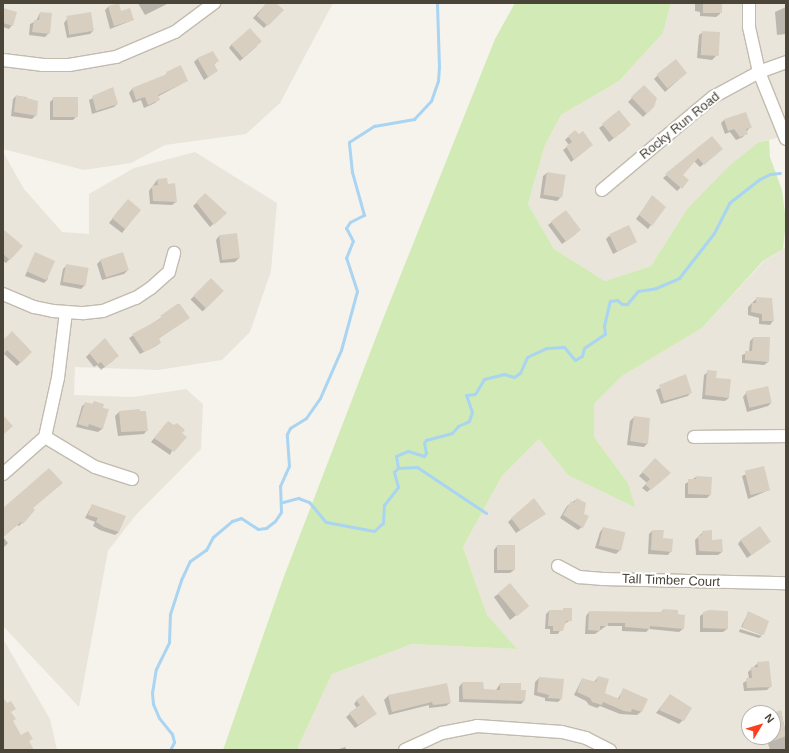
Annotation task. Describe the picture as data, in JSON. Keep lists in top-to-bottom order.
{
  "streets": {
    "street": ["Rocky Run Road", "Tall Timber Court"]
  },
  "north": "top right"
}
